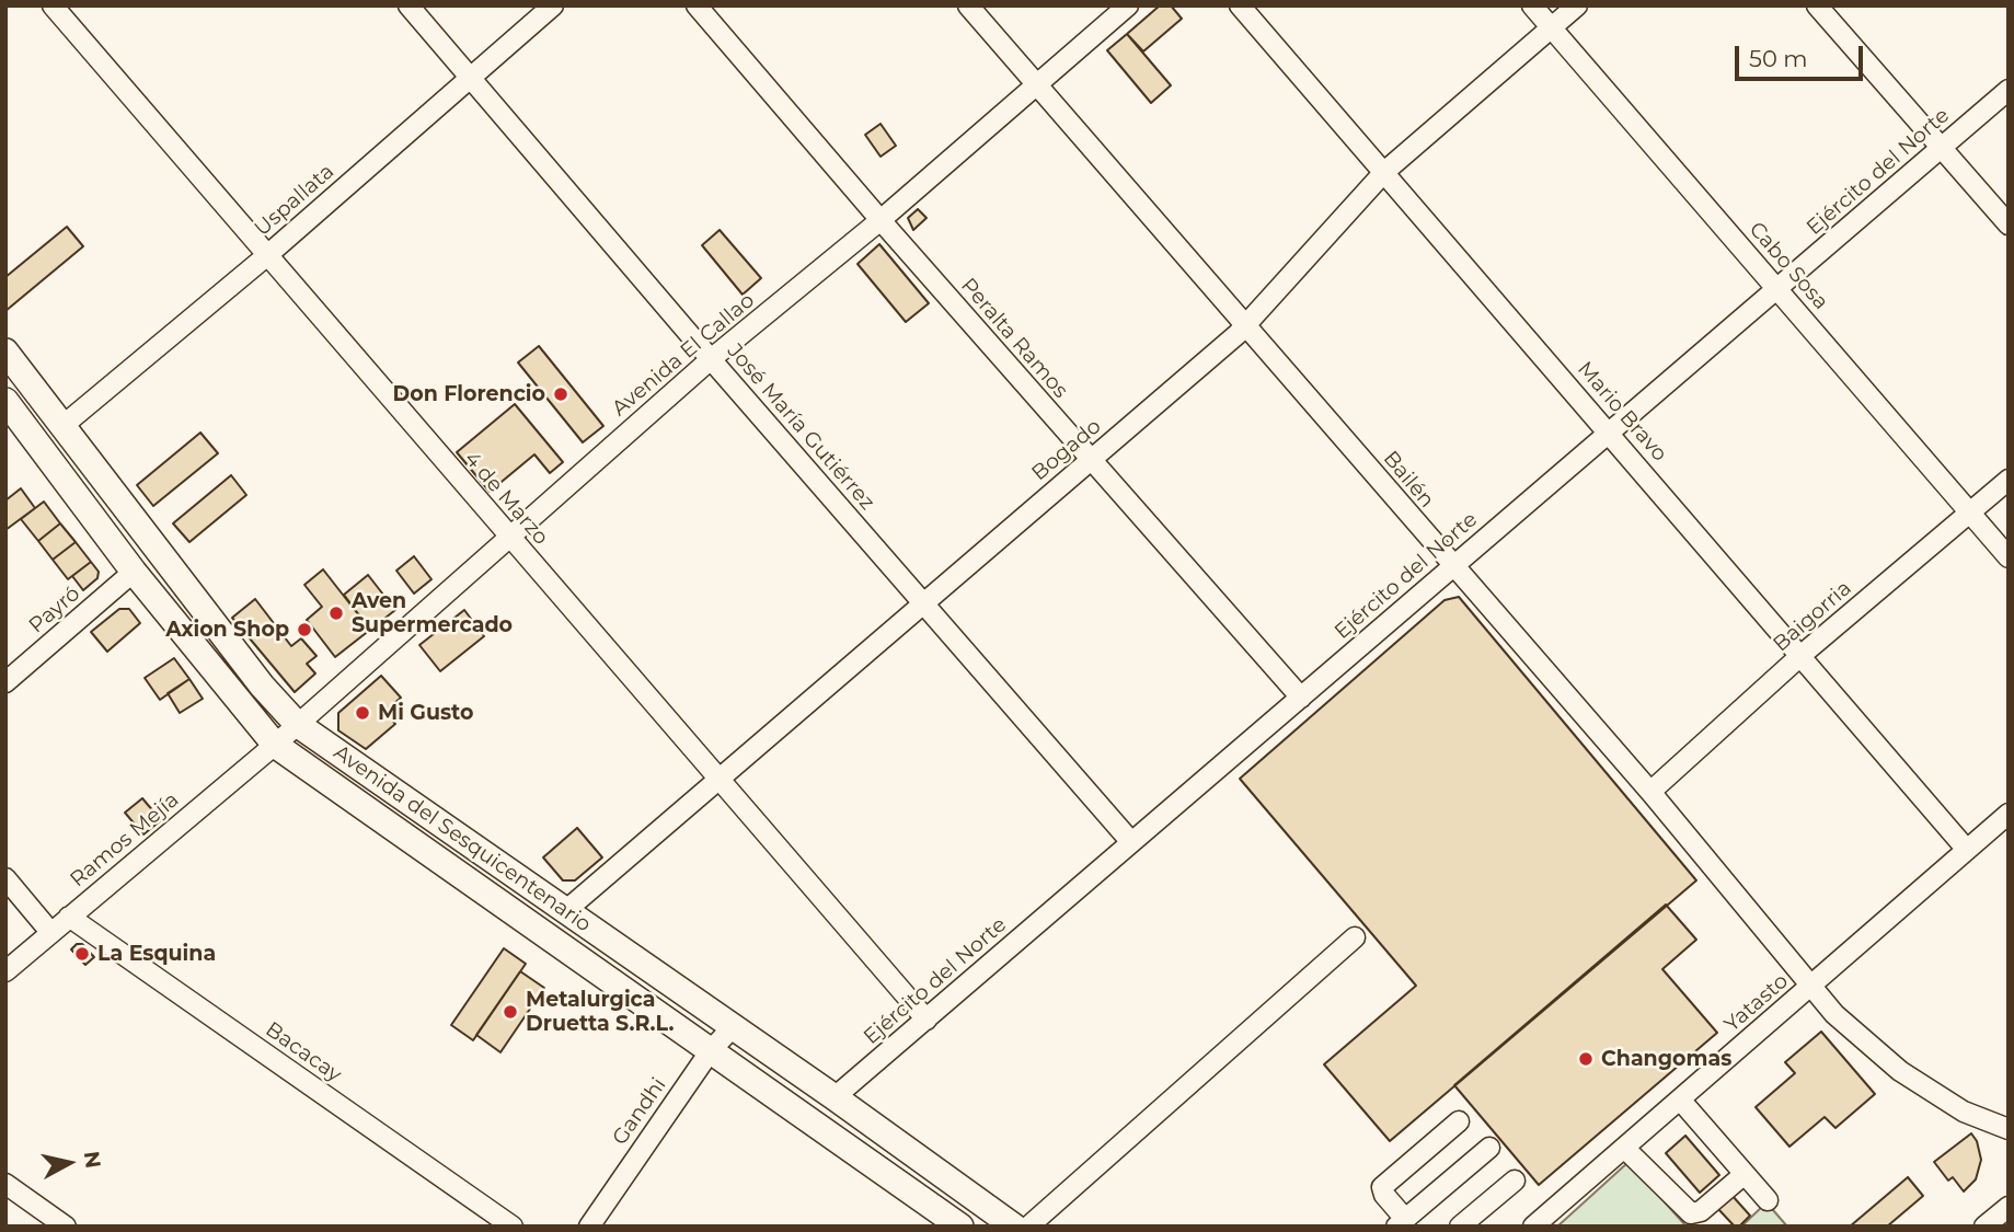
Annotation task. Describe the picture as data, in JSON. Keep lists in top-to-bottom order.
{
  "streets": {
    "main road": ["Avenida del Sesquicentenario"],
    "street": [
      "Ejército del Norte",
      "Uspallata",
      "Cabo Sosa",
      "Peralta Ramos",
      "Avenida El Callao",
      "Mario Bravo",
      "José María Gutiérrez",
      "Bogado",
      "Bailén",
      "4 de Marzo",
      "Payró",
      "Baigorria",
      "Ramos Mejía",
      "Yatasto",
      "Bacacay",
      "Gandhi"
    ]
  },
  "crossings": [
    ["Ejército del Norte", "Cabo Sosa"],
    ["Ejército del Norte", "Peralta Ramos"],
    ["Ejército del Norte", "Mario Bravo"],
    ["Ejército del Norte", "José María Gutiérrez"],
    ["Ejército del Norte", "Bailén"],
    ["Ejército del Norte", "4 de Marzo"],
    ["Ejército del Norte", "Avenida del Sesquicentenario"],
    ["Uspallata", "José María Gutiérrez"],
    ["Uspallata", "4 de Marzo"],
    ["Uspallata", "Avenida del Sesquicentenario"],
    ["Cabo Sosa", "Bogado"],
    ["Cabo Sosa", "Baigorria"],
    ["Peralta Ramos", "Avenida El Callao"],
    ["Peralta Ramos", "Bogado"],
    ["Avenida El Callao", "José María Gutiérrez"],
    ["Avenida El Callao", "Bailén"],
    ["Avenida El Callao", "4 de Marzo"],
    ["Avenida El Callao", "Avenida del Sesquicentenario"],
    ["Avenida El Callao", "Ramos Mejía"],
    ["Mario Bravo", "Bogado"],
    ["Mario Bravo", "Baigorria"],
    ["Mario Bravo", "Yatasto"],
    ["José María Gutiérrez", "Bogado"],
    ["Bogado", "Bailén"],
    ["Bogado", "4 de Marzo"],
    ["Bogado", "Avenida del Sesquicentenario"],
    ["Bailén", "Baigorria"],
    ["Bailén", "Yatasto"],
    ["Payró", "Avenida del Sesquicentenario"],
    ["Avenida del Sesquicentenario", "Ramos Mejía"],
    ["Avenida del Sesquicentenario", "Gandhi"],
    ["Ramos Mejía", "Bacacay"]
  ],
  "places": [
    "Don Florencio",
    "Aven Supermercado",
    "Axion Shop",
    "Mi Gusto",
    "La Esquina",
    "Metalurgica Druetta S.R.L.",
    "Changomas"
  ],
  "scale_bar": "50 m",
  "north": "right"
}
